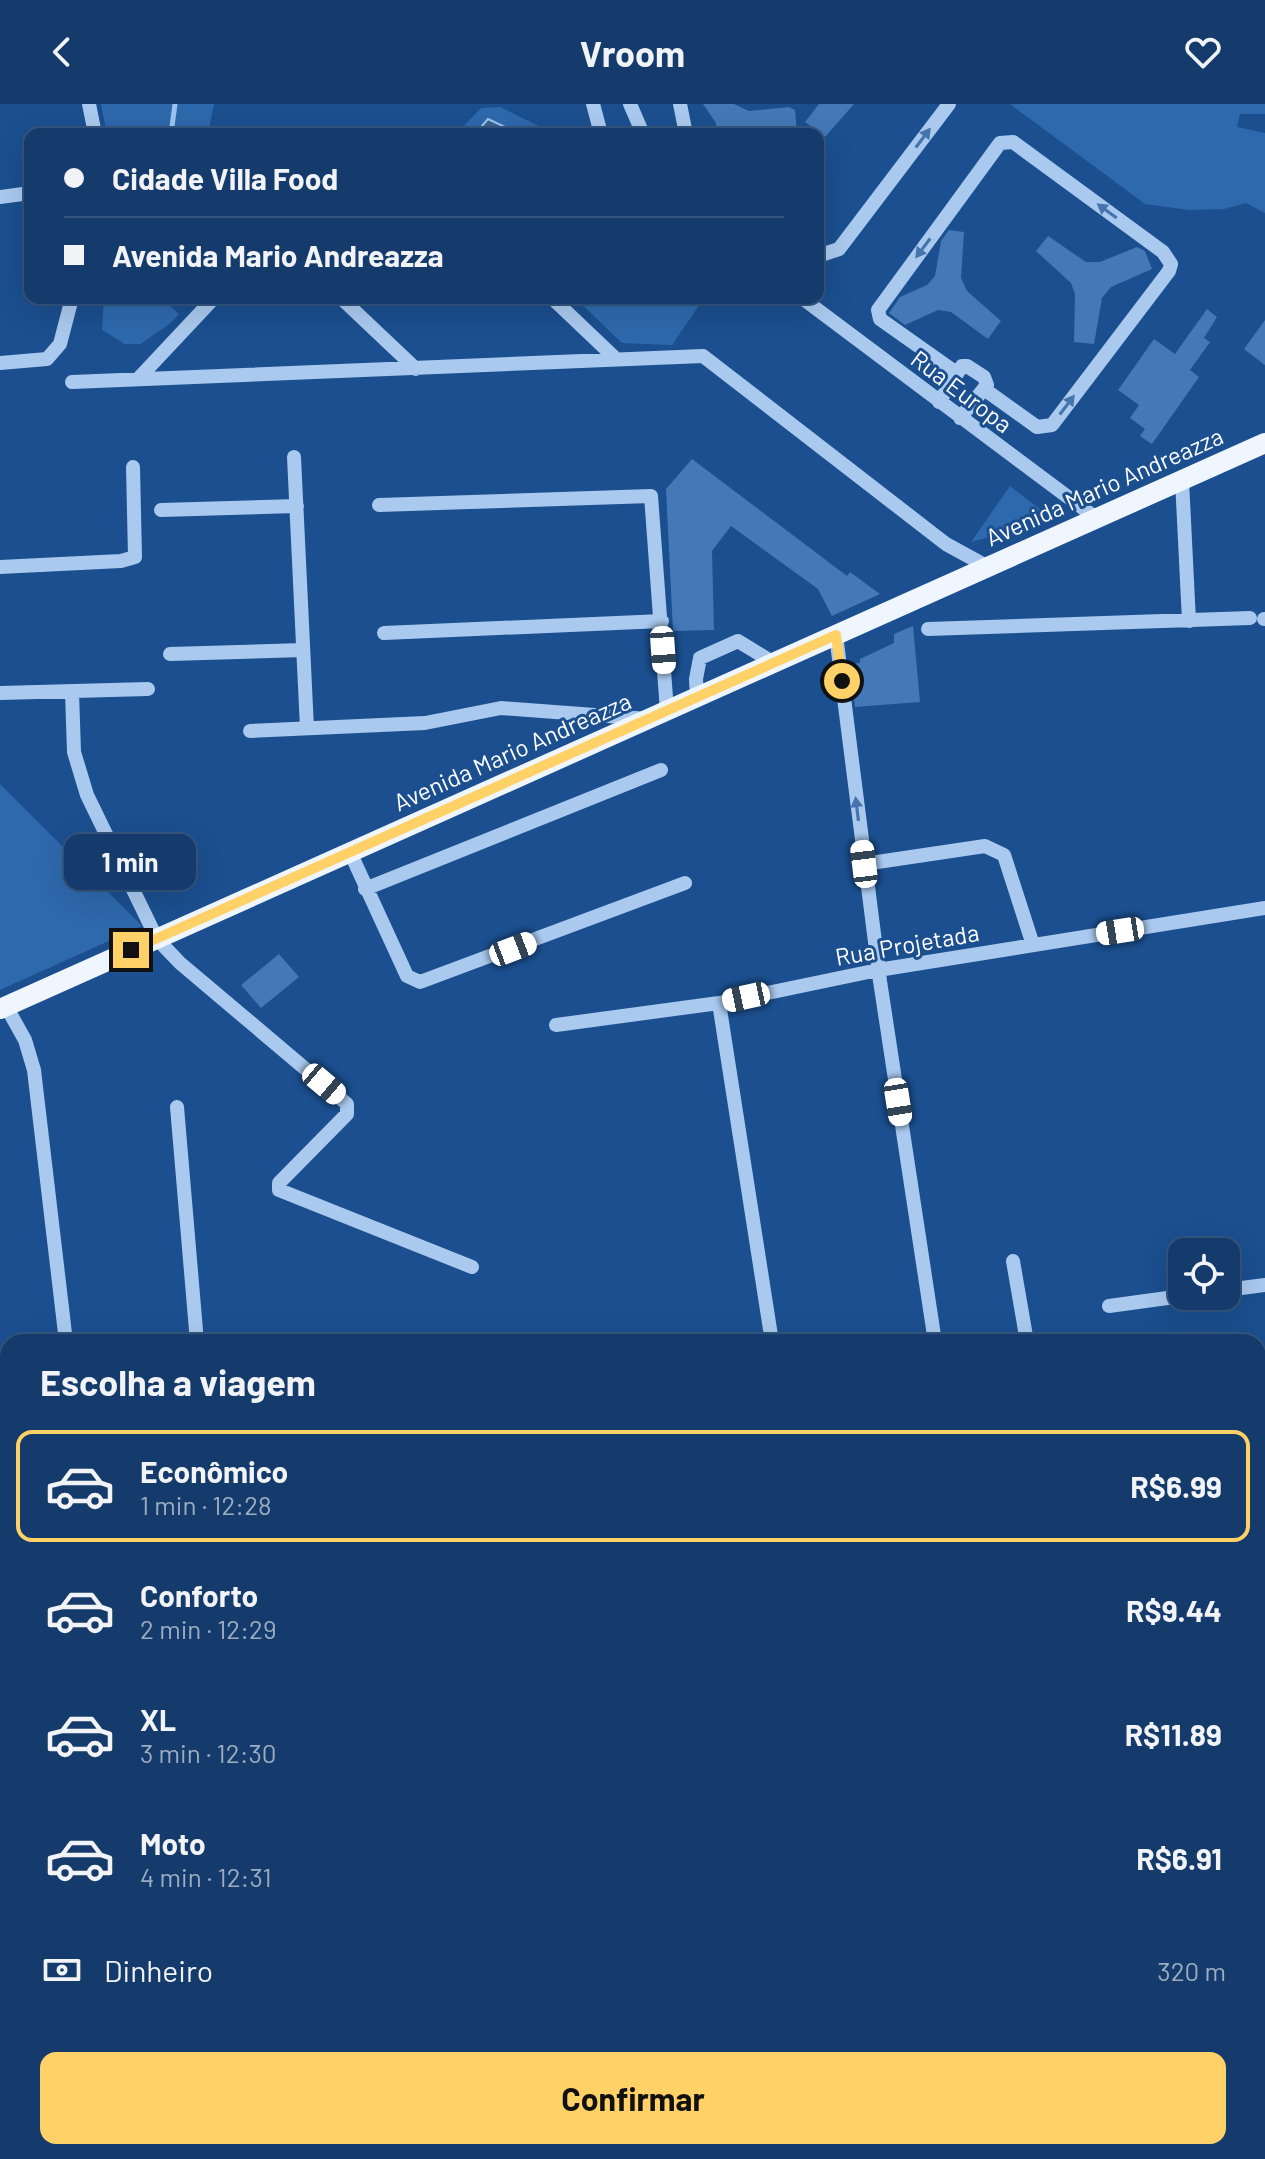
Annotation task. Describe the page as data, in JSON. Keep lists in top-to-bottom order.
{
  "streets": {
    "main road": ["Avenida Mario Andreazza"],
    "street": ["Rua Europa", "Rua Projetada"]
  },
  "crossings": [
    ["Rua Europa", "Avenida Mario Andreazza"]
  ],
  "page": {
    "header": "Vroom",
    "banner": ["Cidade Villa Food", "Avenida Mario Andreazza"],
    "bubble": "1 min",
    "heading": "Escolha a viagem",
    "list": [
      {
        "name": "Econômico",
        "note": "1 min · 12:28",
        "value": "R$6.99"
      },
      {
        "name": "Conforto",
        "note": "2 min · 12:29",
        "value": "R$9.44"
      },
      {
        "name": "XL",
        "note": "3 min · 12:30",
        "value": "R$11.89"
      },
      {
        "name": "Moto",
        "note": "4 min · 12:31",
        "value": "R$6.91"
      }
    ],
    "pay": ["Dinheiro", "320 m"],
    "buttons": "Confirmar"
  }
}
